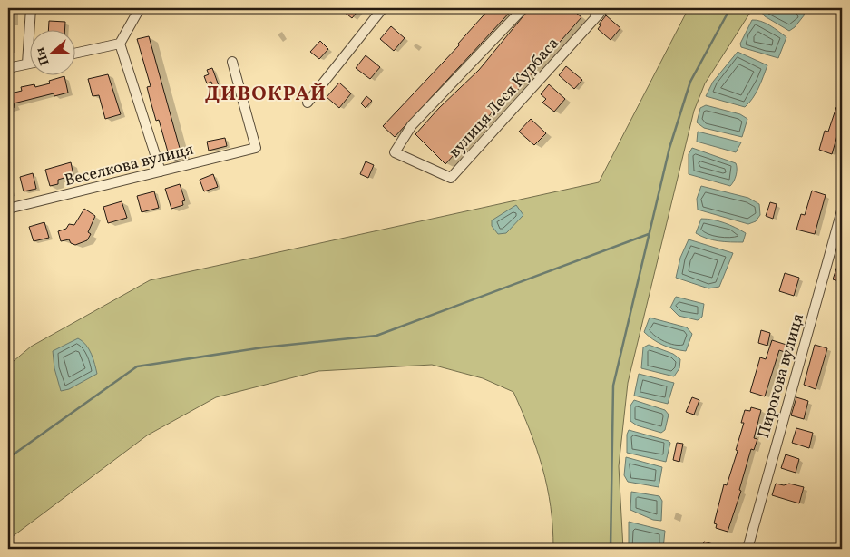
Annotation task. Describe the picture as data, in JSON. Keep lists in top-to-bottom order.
{
  "streets": {
    "street": ["вулиця Леся Курбаса", "Веселкова вулиця", "Пирогова вулиця"]
  },
  "districts": ["ДИВОКРАЙ"],
  "north": "left"
}
